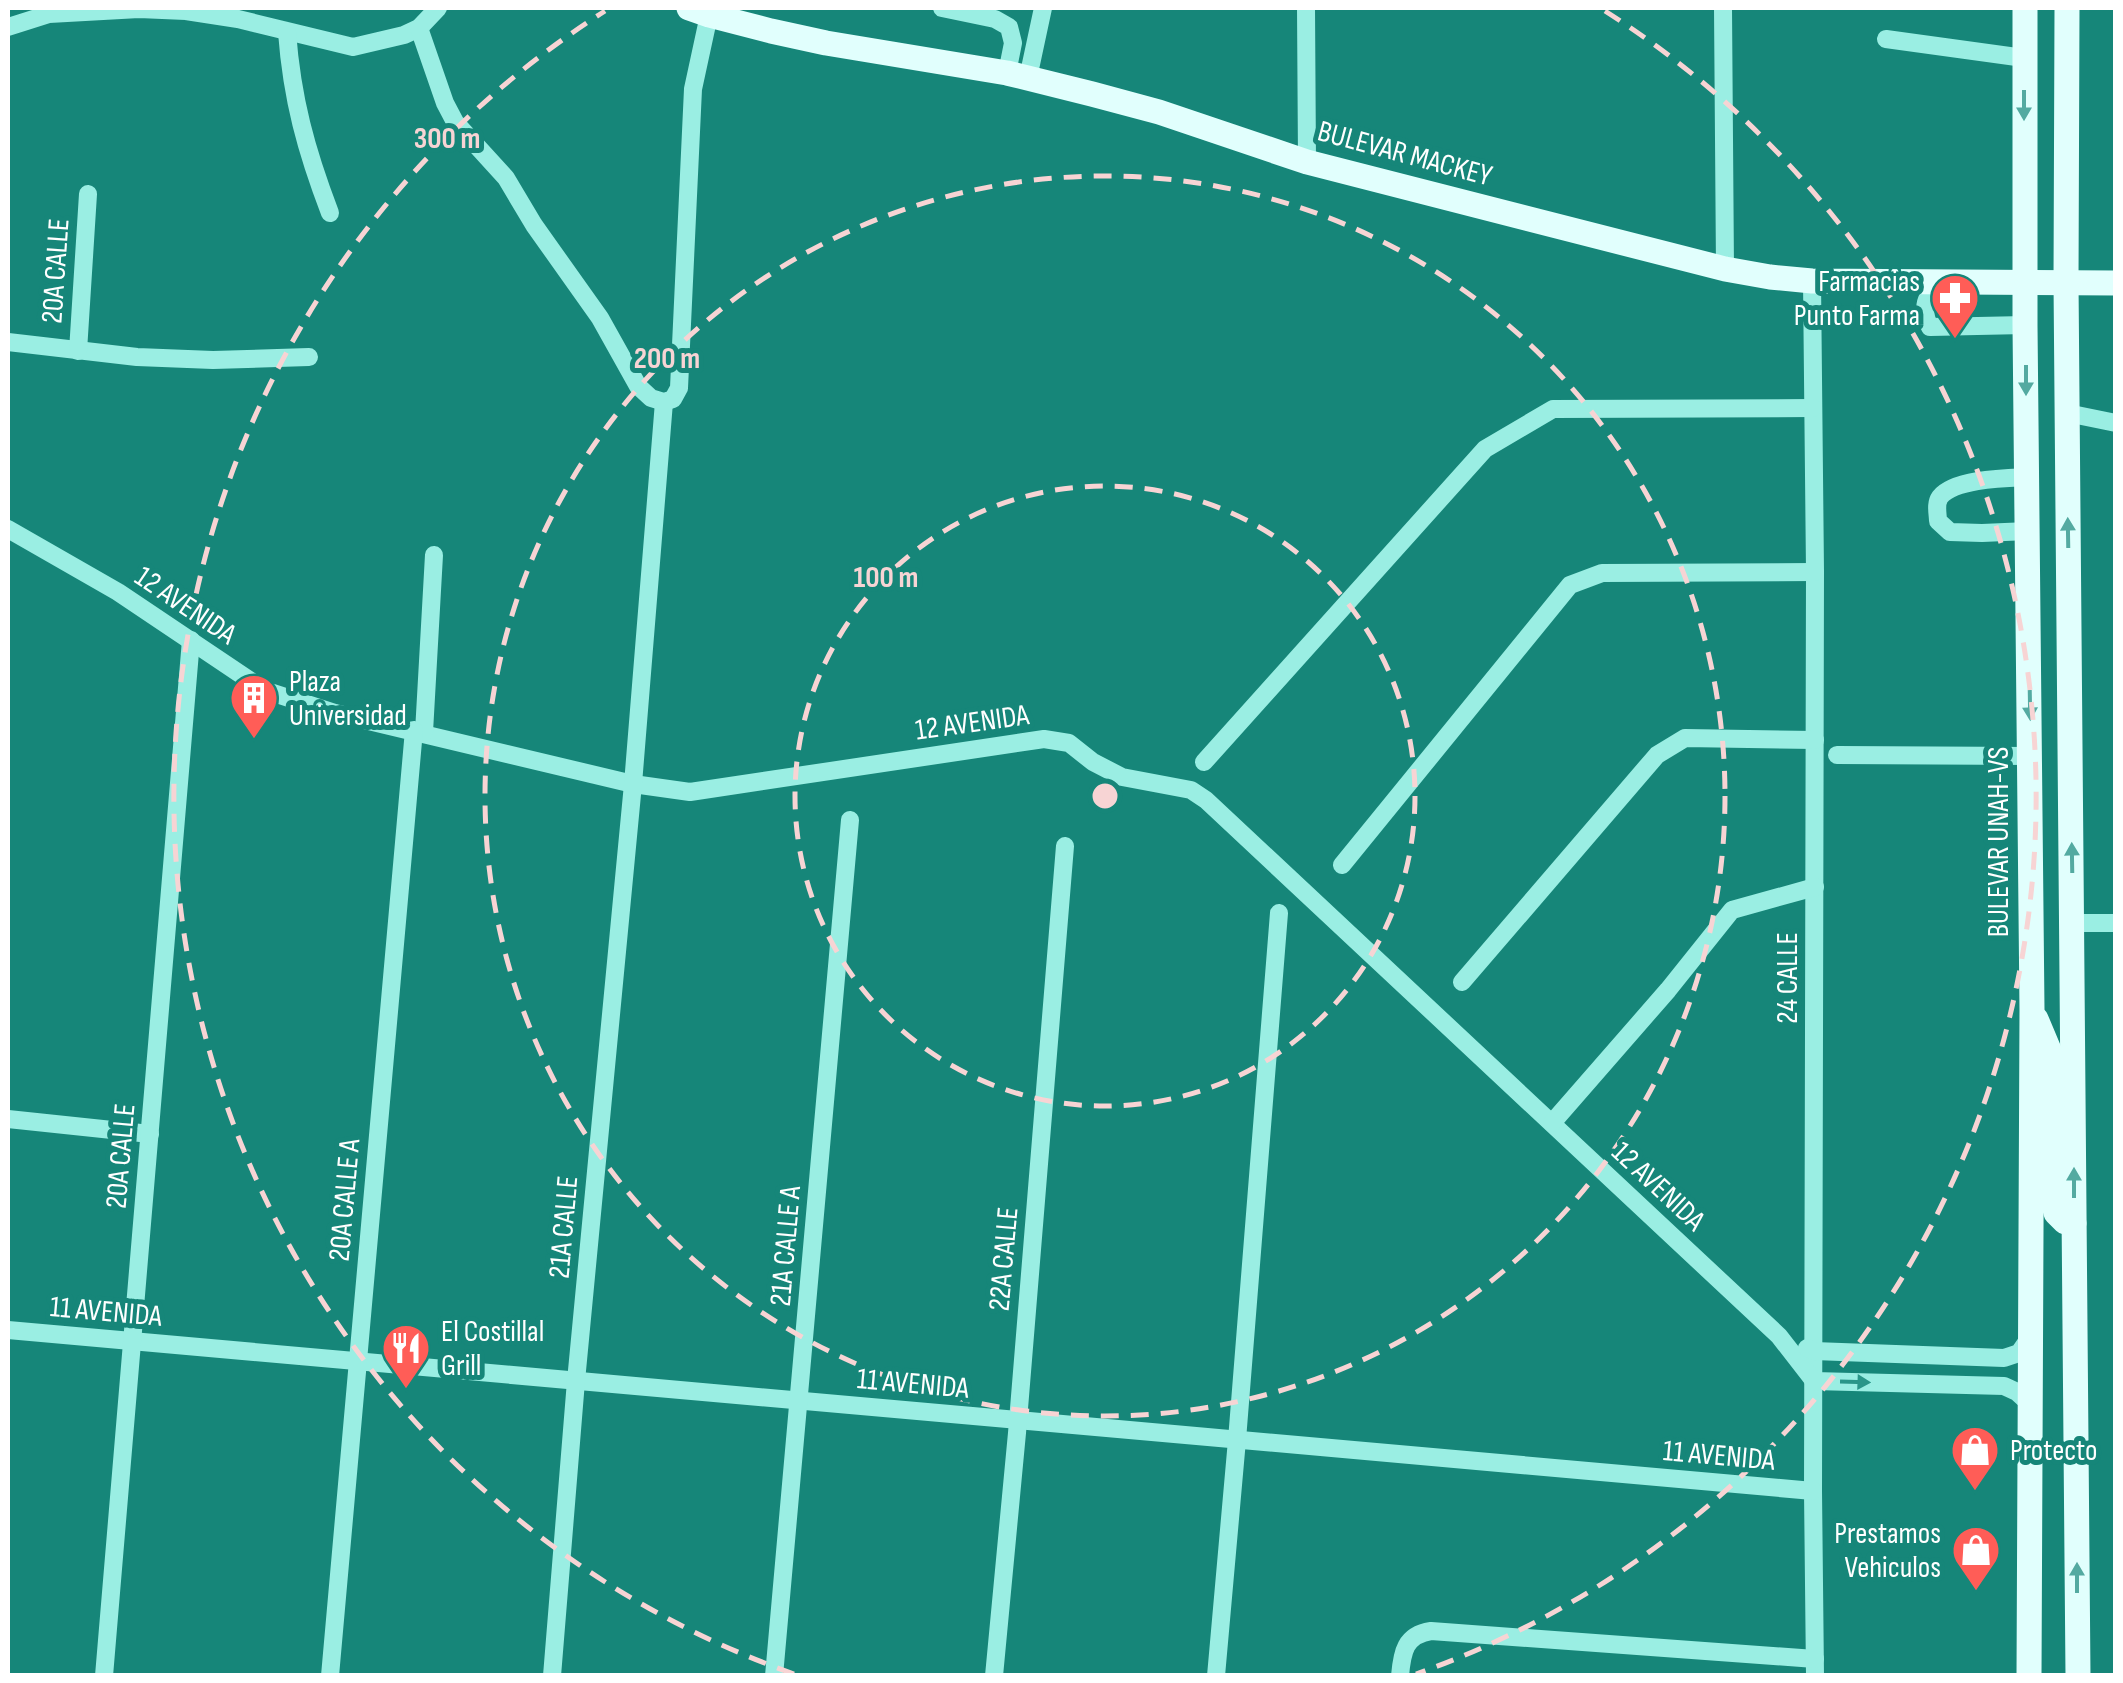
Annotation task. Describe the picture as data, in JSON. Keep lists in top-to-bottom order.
{
  "streets": {
    "main road": ["BULEVAR MACKEY", "BULEVAR UNAH-VS"],
    "street": [
      "20A CALLE",
      "12 AVENIDA",
      "24 CALLE",
      "20A CALLE A",
      "21A CALLE",
      "21A CALLE A",
      "22A CALLE",
      "11 AVENIDA"
    ]
  },
  "crossings": [
    ["BULEVAR MACKEY", "BULEVAR UNAH-VS"],
    ["BULEVAR MACKEY", "24 CALLE"],
    ["BULEVAR MACKEY", "21A CALLE"],
    ["20A CALLE", "12 AVENIDA"],
    ["20A CALLE", "11 AVENIDA"],
    ["12 AVENIDA", "BULEVAR UNAH-VS"],
    ["12 AVENIDA", "24 CALLE"],
    ["12 AVENIDA", "20A CALLE A"],
    ["12 AVENIDA", "21A CALLE"],
    ["24 CALLE", "11 AVENIDA"],
    ["20A CALLE A", "11 AVENIDA"],
    ["21A CALLE", "11 AVENIDA"],
    ["21A CALLE A", "11 AVENIDA"],
    ["22A CALLE", "11 AVENIDA"]
  ],
  "places": {
    "pharmacy": ["Farmacias Punto Farma"],
    "building": ["Plaza Universidad"],
    "restaurant": ["El Costillal Grill"],
    "shop": ["Protecto", "Prestamos Vehiculos"]
  },
  "rings": ["300 m", "200 m", "100 m"]
}
